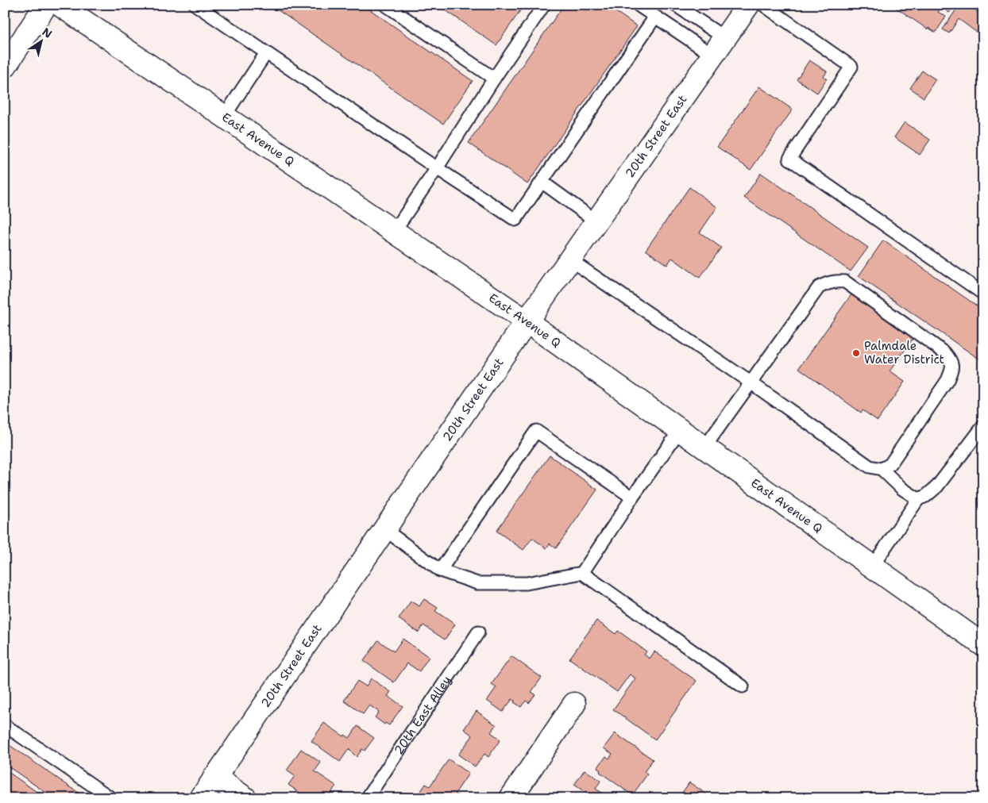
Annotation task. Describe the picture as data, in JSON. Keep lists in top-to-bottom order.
{
  "streets": {
    "street": ["20th Street East", "East Avenue Q"],
    "lane": ["20th East Alley"]
  },
  "crossings": [
    ["20th Street East", "East Avenue Q"]
  ],
  "places": ["Palmdale Water District"],
  "north": "top right"
}
